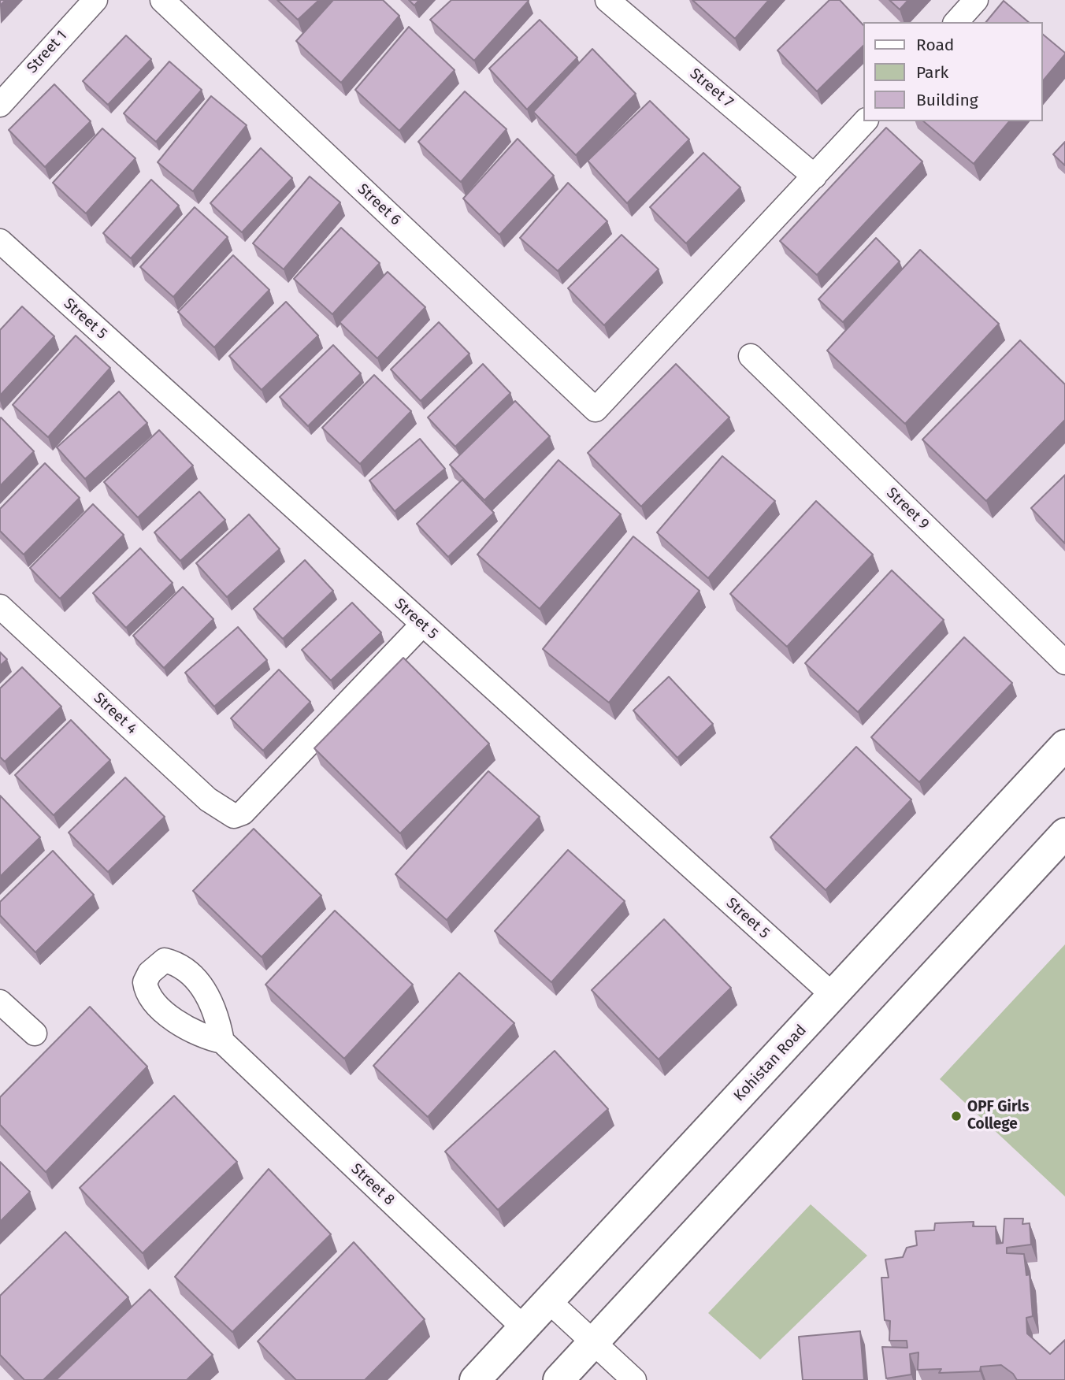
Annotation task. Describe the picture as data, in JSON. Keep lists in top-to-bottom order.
{
  "streets": {
    "street": [
      "Street 1",
      "Street 7",
      "Street 6",
      "Street 5",
      "Street 9",
      "Street 4",
      "Kohistan Road",
      "Street 8"
    ]
  },
  "crossings": [
    ["Street 7", "Street 6"],
    ["Street 5", "Street 4"],
    ["Street 5", "Kohistan Road"],
    ["Kohistan Road", "Street 8"]
  ],
  "places": ["OPF Girls College"],
  "legend": ["Road", "Park", "Building"]
}
